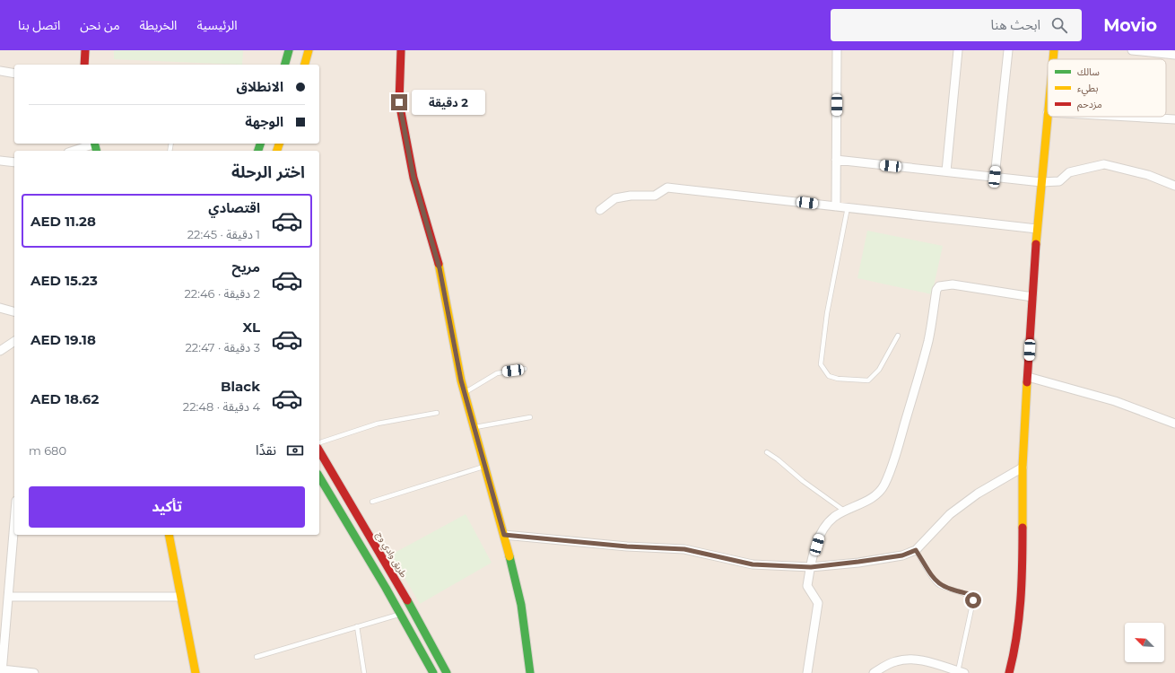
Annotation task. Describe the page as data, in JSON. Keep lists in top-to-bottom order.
{
  "streets": {
    "street": ["طريق وادي وج"]
  },
  "legend": ["سالك", "بطيء", "مزدحم"],
  "north": "top left",
  "page": {
    "header": "Movio",
    "search": "ابحث هنا",
    "nav": [
      "الرئيسية",
      "الخريطة",
      "من نحن",
      "اتصل بنا"
    ],
    "banner": ["الانطلاق", "الوجهة"],
    "bubble": "2 دقيقة",
    "heading": "اختر الرحلة",
    "list": [
      {
        "name": "اقتصادي",
        "note": "1 دقيقة · 22:45",
        "value": "AED 11.28"
      },
      {
        "name": "مريح",
        "note": "2 دقيقة · 22:46",
        "value": "AED 15.23"
      },
      {
        "name": "XL",
        "note": "3 دقيقة · 22:47",
        "value": "AED 19.18"
      },
      {
        "name": "Black",
        "note": "4 دقيقة · 22:48",
        "value": "AED 18.62"
      }
    ],
    "pay": ["نقدًا", "680 m"],
    "buttons": "تأكيد"
  }
}
